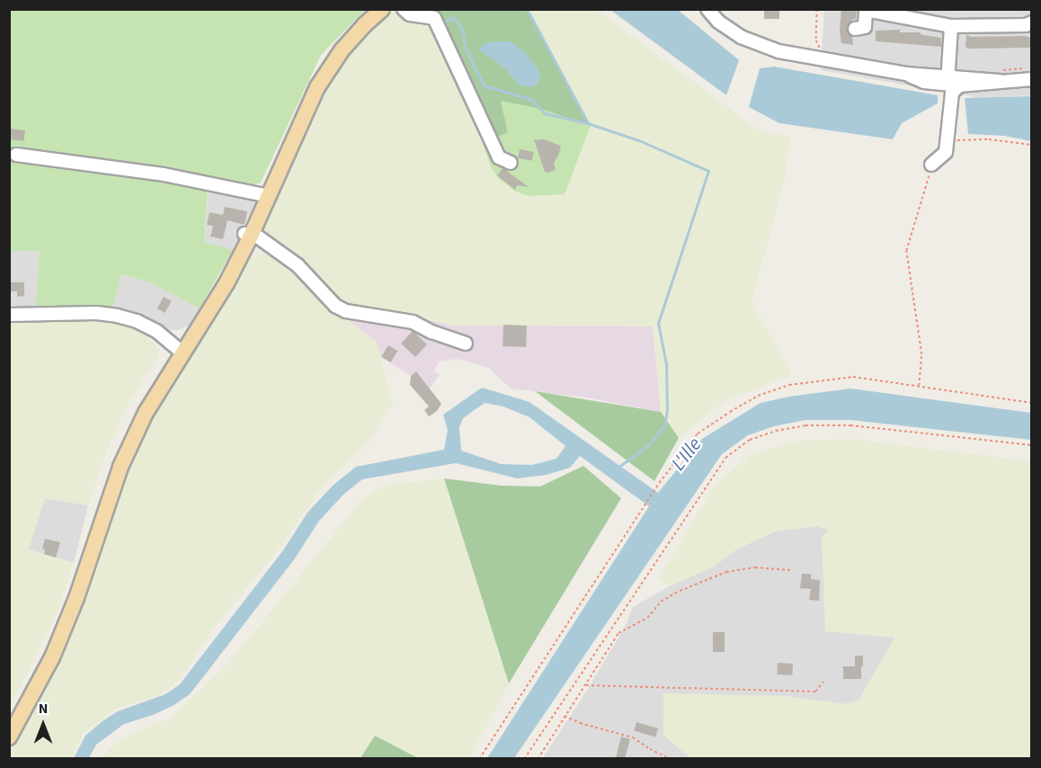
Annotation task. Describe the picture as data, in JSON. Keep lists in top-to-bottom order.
{
  "water": ["L'Ille"],
  "north": "top"
}
